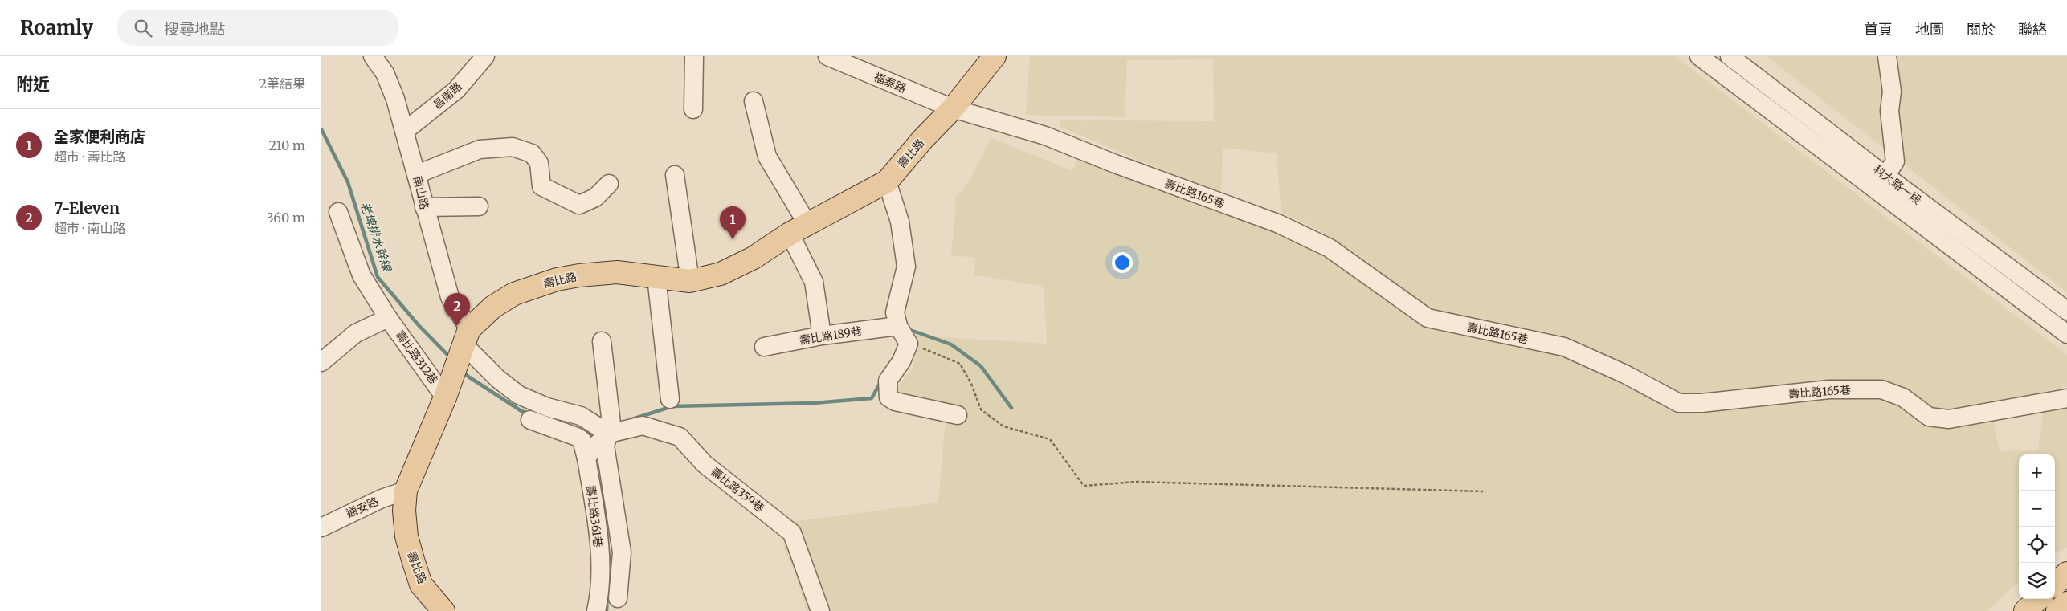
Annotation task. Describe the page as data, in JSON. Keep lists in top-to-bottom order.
{
  "streets": {
    "main road": ["壽比路"],
    "street": [
      "福泰路",
      "昌南路",
      "科大路一段",
      "南山路",
      "壽比路165巷",
      "壽比路189巷",
      "壽比路312巷",
      "壽比路359巷",
      "通安路",
      "壽比路361巷"
    ]
  },
  "crossings": [
    ["福泰路", "壽比路"],
    ["福泰路", "壽比路165巷"],
    ["昌南路", "南山路"],
    ["壽比路", "南山路"],
    ["壽比路", "壽比路165巷"],
    ["壽比路", "壽比路312巷"],
    ["壽比路", "通安路"],
    ["壽比路359巷", "壽比路361巷"]
  ],
  "water": ["老埤排水幹線"],
  "page": {
    "header": "Roamly",
    "search": "搜尋地點",
    "nav": [
      "首頁",
      "地圖",
      "關於",
      "聯絡"
    ],
    "heading": ["附近", "2筆結果"],
    "list": [
      {
        "mark": "1",
        "name": "全家便利商店",
        "note": "超市 · 壽比路",
        "value": "210 m"
      },
      {
        "mark": "2",
        "name": "7-Eleven",
        "note": "超市 · 南山路",
        "value": "360 m"
      }
    ],
    "pins": ["1", "2"],
    "map_buttons": ["+", "−"]
  }
}
